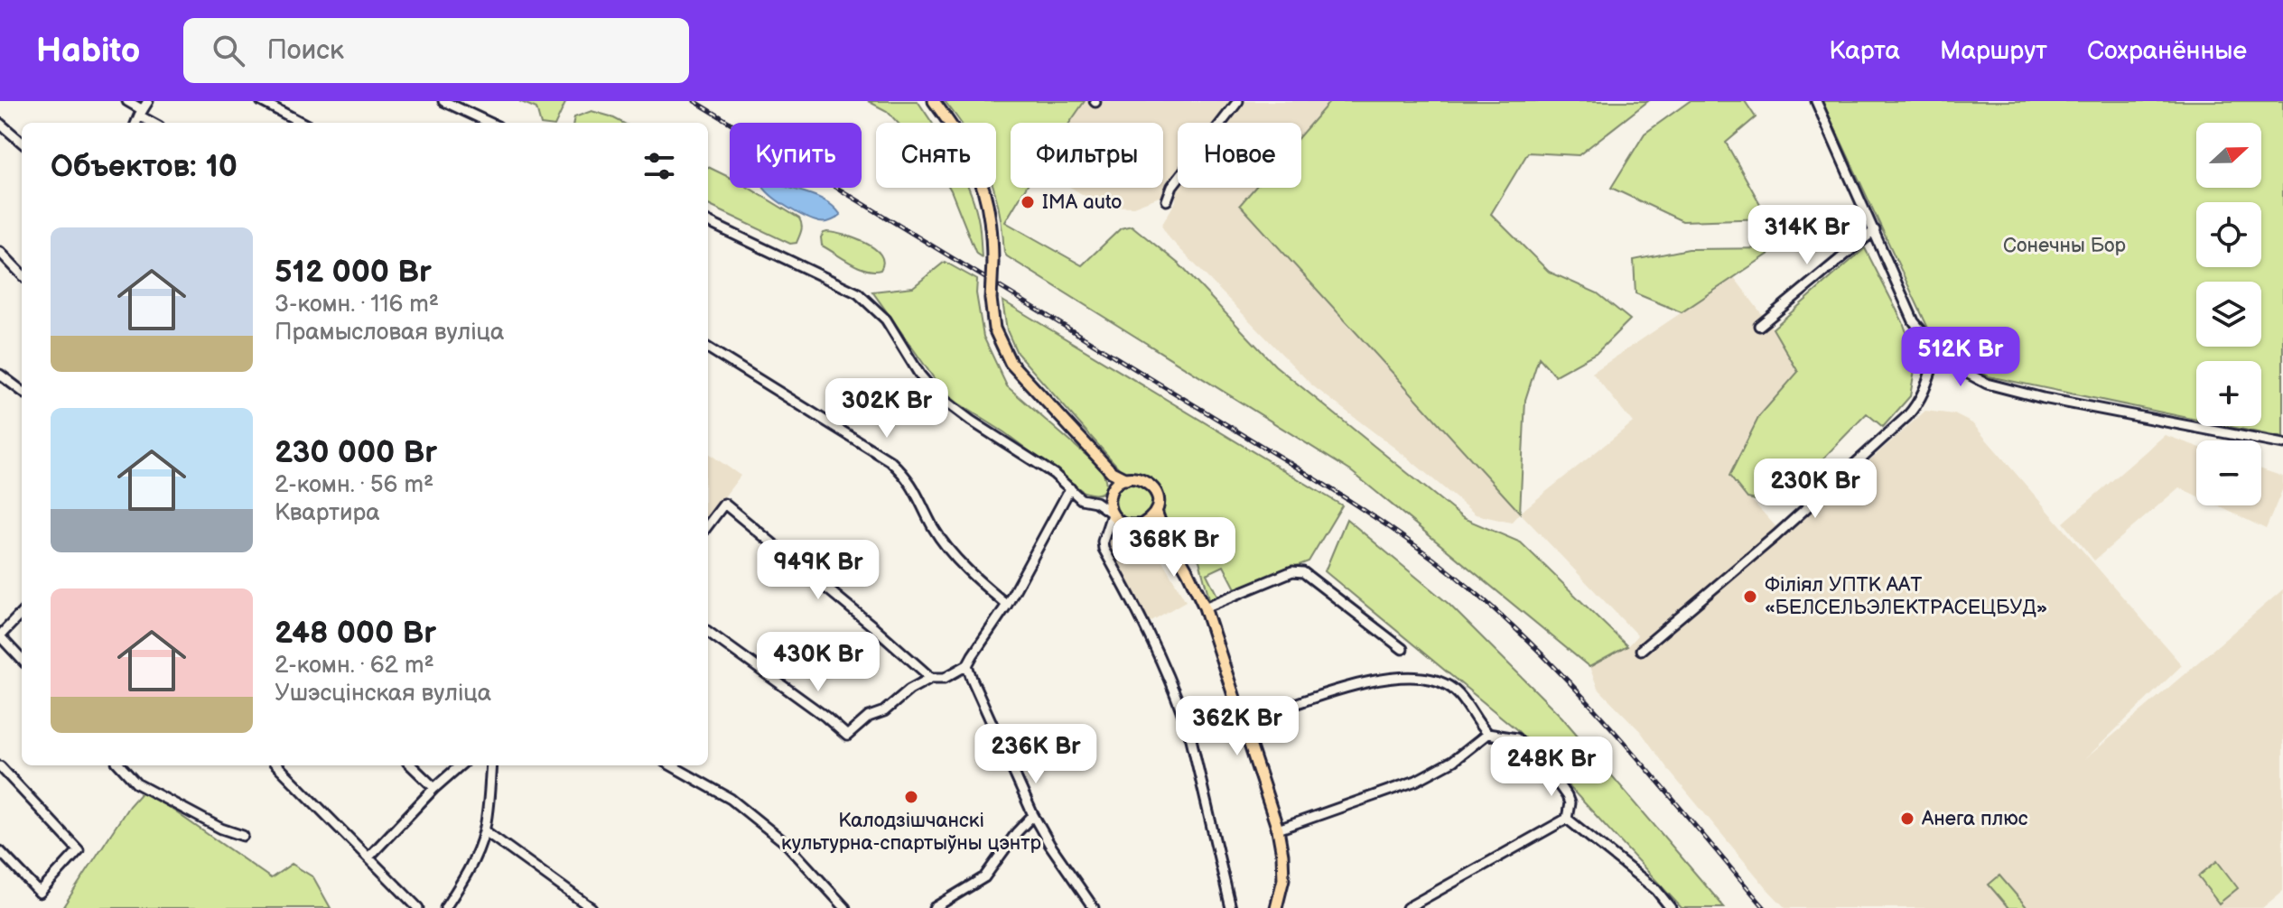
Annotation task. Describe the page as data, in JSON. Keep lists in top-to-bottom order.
{
  "parks": ["Сонечны Бор"],
  "places": [
    "IMA auto",
    "Філіял УПТК ААТ «БЕЛСЕЛЬЭЛЕКТРАСЕЦБУД»",
    "Калодзішчанскі культурна-спартыўны цэнтр",
    "Анега плюс"
  ],
  "north": "right",
  "page": {
    "header": "Habito",
    "search": "Поиск",
    "nav": ["Карта", "Маршрут", "Сохранённые"],
    "map_buttons": ["+", "−"],
    "chip": [
      "Купить",
      "Снять",
      "Фильтры",
      "Новое"
    ],
    "heading": "Объектов: 10",
    "price": [
      "314K Br",
      "512K Br",
      "302K Br",
      "230K Br",
      "368K Br",
      "949K Br",
      "430K Br",
      "362K Br",
      "236K Br",
      "248K Br"
    ],
    "list": [
      {
        "name": "512 000 Br",
        "note": "3-комн. · 116 m² · Прамысловая вуліца"
      },
      {
        "name": "230 000 Br",
        "note": "2-комн. · 56 m² · Квартира"
      },
      {
        "name": "248 000 Br",
        "note": "2-комн. · 62 m² · Ушэсцінская вуліца"
      }
    ]
  }
}
